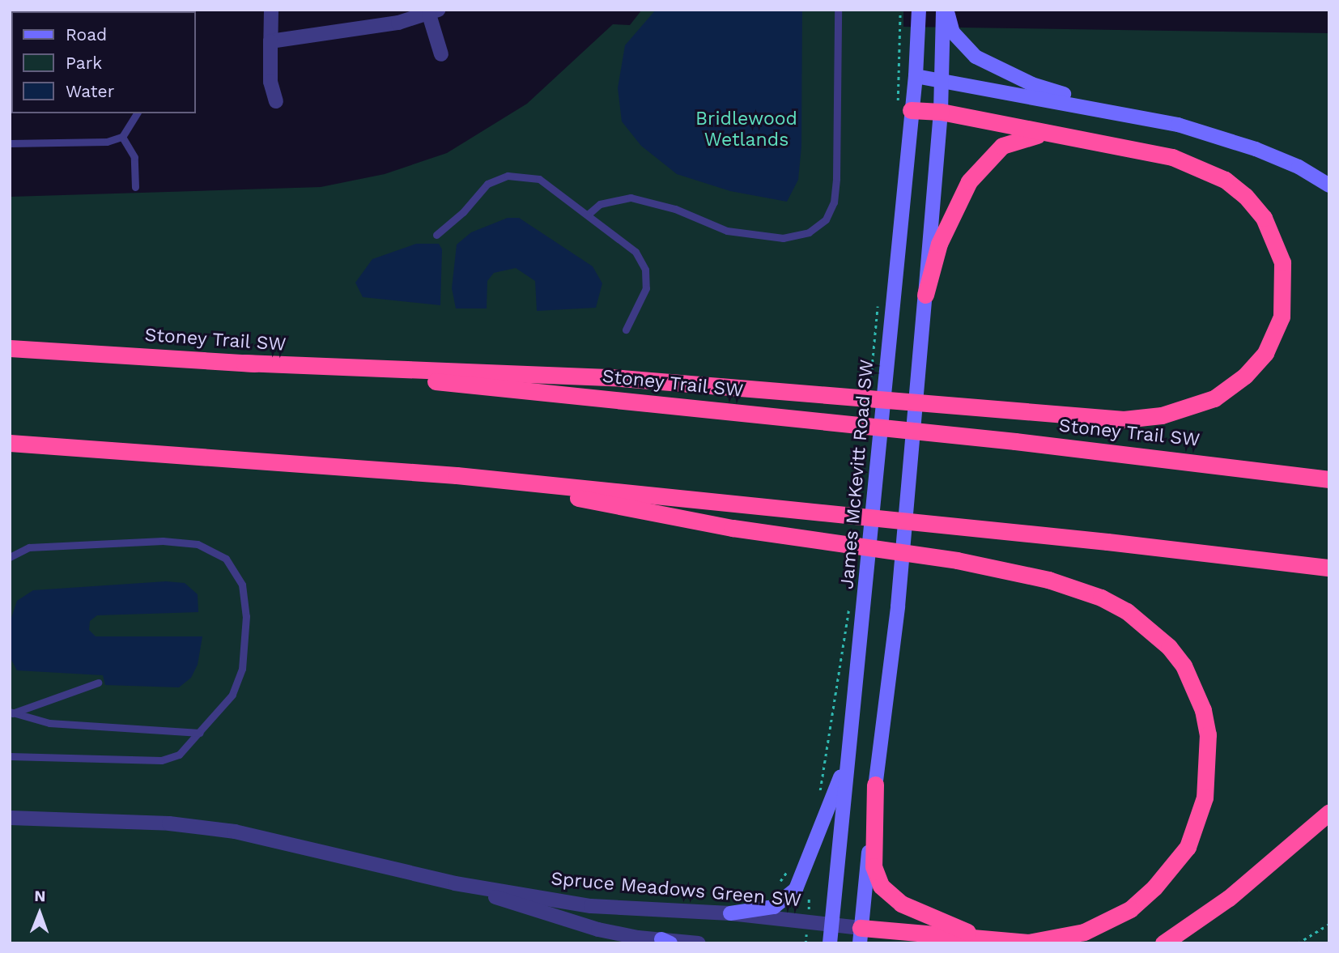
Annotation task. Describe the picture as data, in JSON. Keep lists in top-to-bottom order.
{
  "streets": {
    "highway": ["Stoney Trail SW"],
    "main road": ["James McKevitt Road SW"],
    "street": ["Spruce Meadows Green SW"]
  },
  "crossings": [
    ["James McKevitt Road SW", "Spruce Meadows Green SW"]
  ],
  "parks": ["Bridlewood Wetlands"],
  "legend": ["Road", "Park", "Water"],
  "north": "top"
}
